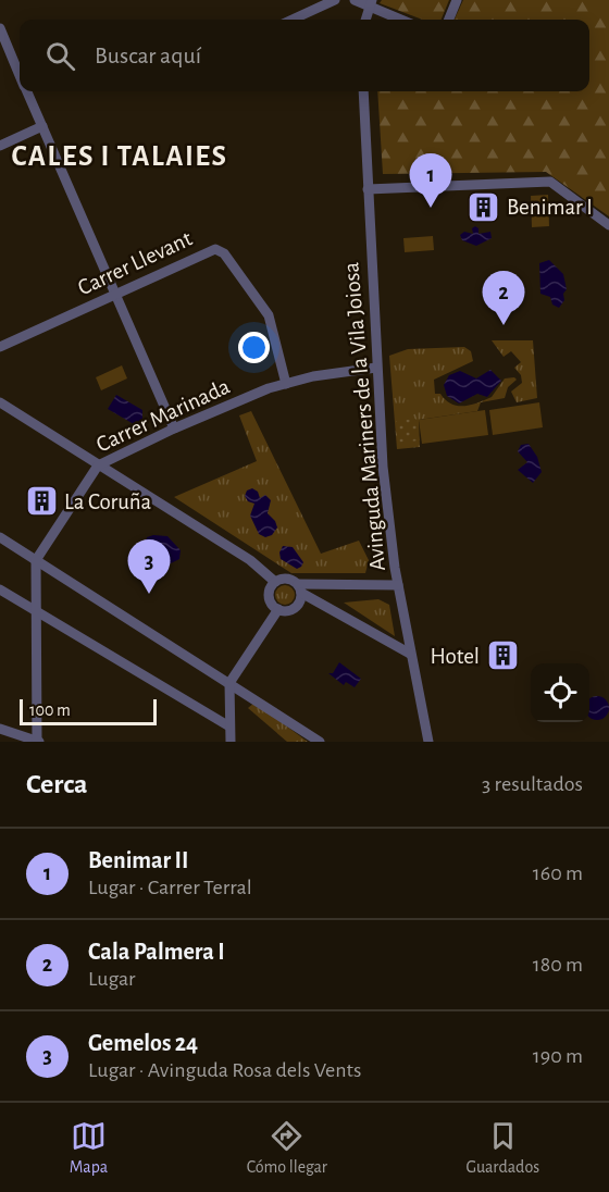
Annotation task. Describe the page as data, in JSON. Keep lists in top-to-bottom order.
{
  "streets": {
    "street": ["Carrer Llevant", "Carrer Marinada", "Avinguda Mariners de la Vila Joiosa"]
  },
  "crossings": [
    ["Carrer Llevant", "Carrer Marinada"],
    ["Carrer Marinada", "Avinguda Mariners de la Vila Joiosa"]
  ],
  "districts": ["CALES I TALAIES"],
  "places": {
    "building": ["Benimar I", "La Coruña", "Hotel"]
  },
  "scale_bar": "100 m",
  "page": {
    "search": "Buscar aquí",
    "pins": ["1", "2", "3"],
    "scale": "100 m",
    "heading": ["Cerca", "3 resultados"],
    "list": [
      {
        "mark": "1",
        "name": "Benimar II",
        "note": "Lugar · Carrer Terral",
        "value": "160 m"
      },
      {
        "mark": "2",
        "name": "Cala Palmera I",
        "note": "Lugar",
        "value": "180 m"
      },
      {
        "mark": "3",
        "name": "Gemelos 24",
        "note": "Lugar · Avinguda Rosa dels Vents",
        "value": "190 m"
      }
    ],
    "nav": ["Mapa", "Cómo llegar", "Guardados"]
  }
}
